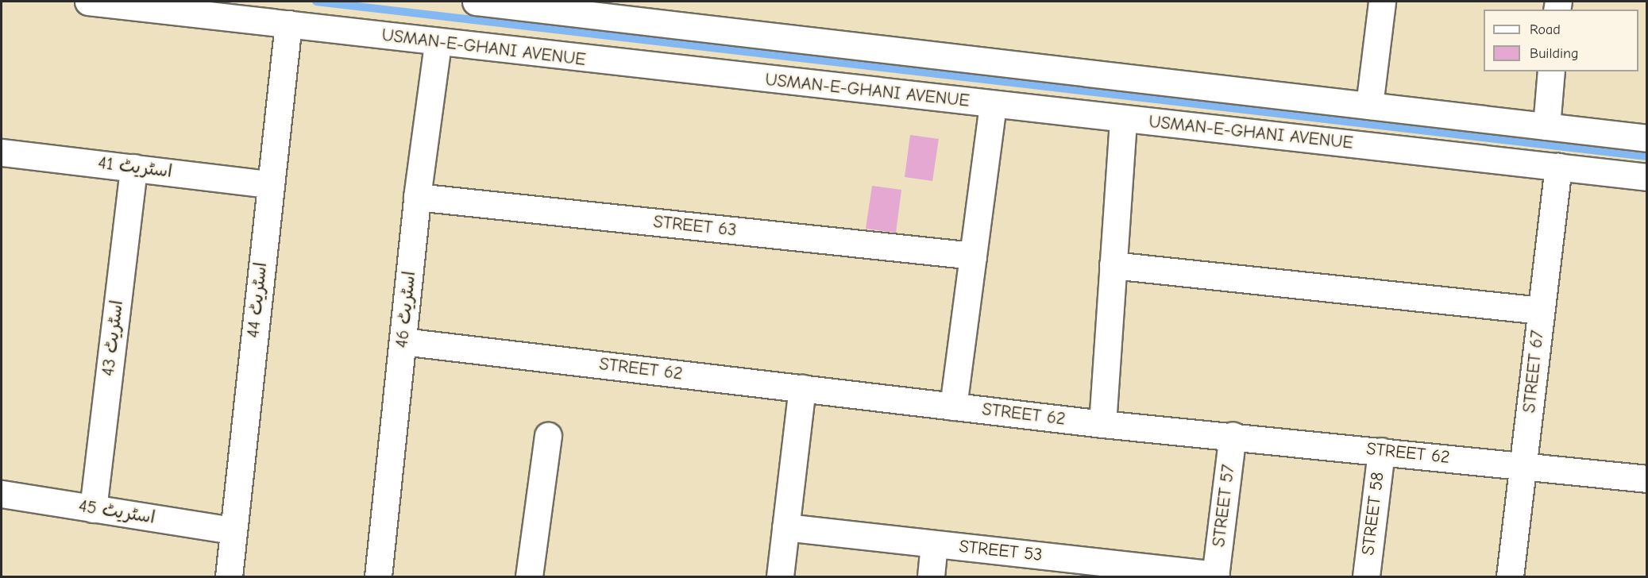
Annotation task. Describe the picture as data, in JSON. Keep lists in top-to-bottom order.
{
  "streets": {
    "street": [
      "USMAN-E-GHANI AVENUE",
      "اسٹریٹ 41",
      "STREET 63",
      "اسٹریٹ 44",
      "اسٹریٹ 46",
      "اسٹریٹ 43",
      "STREET 62",
      "STREET 67",
      "STREET 57",
      "اسٹریٹ 45",
      "STREET 58",
      "STREET 53"
    ]
  },
  "crossings": [
    ["USMAN-E-GHANI AVENUE", "اسٹریٹ 44"],
    ["USMAN-E-GHANI AVENUE", "اسٹریٹ 46"],
    ["USMAN-E-GHANI AVENUE", "STREET 67"],
    ["اسٹریٹ 41", "اسٹریٹ 44"],
    ["اسٹریٹ 41", "اسٹریٹ 43"],
    ["STREET 63", "اسٹریٹ 46"],
    ["اسٹریٹ 44", "اسٹریٹ 45"],
    ["اسٹریٹ 46", "STREET 62"],
    ["اسٹریٹ 43", "اسٹریٹ 45"],
    ["STREET 62", "STREET 67"],
    ["STREET 62", "STREET 57"],
    ["STREET 62", "STREET 58"],
    ["STREET 57", "STREET 53"]
  ],
  "legend": ["Road", "Building"]
}
